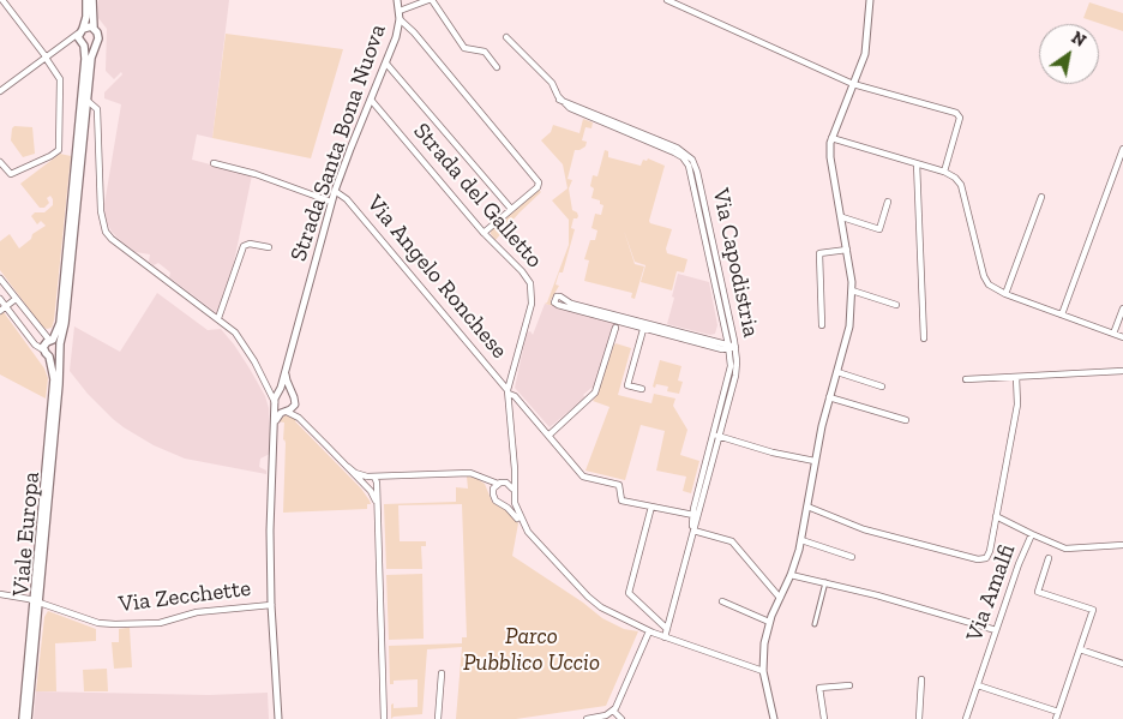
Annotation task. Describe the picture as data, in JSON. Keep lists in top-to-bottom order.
{
  "streets": {
    "main road": ["Viale Europa"],
    "street": [
      "Strada Santa Bona Nuova",
      "Strada del Galletto",
      "Via Capodistria",
      "Via Angelo Ronchese",
      "Via Amalfi",
      "Via Zecchette"
    ]
  },
  "crossings": [
    ["Strada Santa Bona Nuova", "Strada del Galletto"],
    ["Strada Santa Bona Nuova", "Via Angelo Ronchese"],
    ["Strada del Galletto", "Via Capodistria"],
    ["Strada del Galletto", "Via Angelo Ronchese"],
    ["Viale Europa", "Via Zecchette"]
  ],
  "parks": ["Parco Pubblico Uccio"],
  "north": "top right"
}
